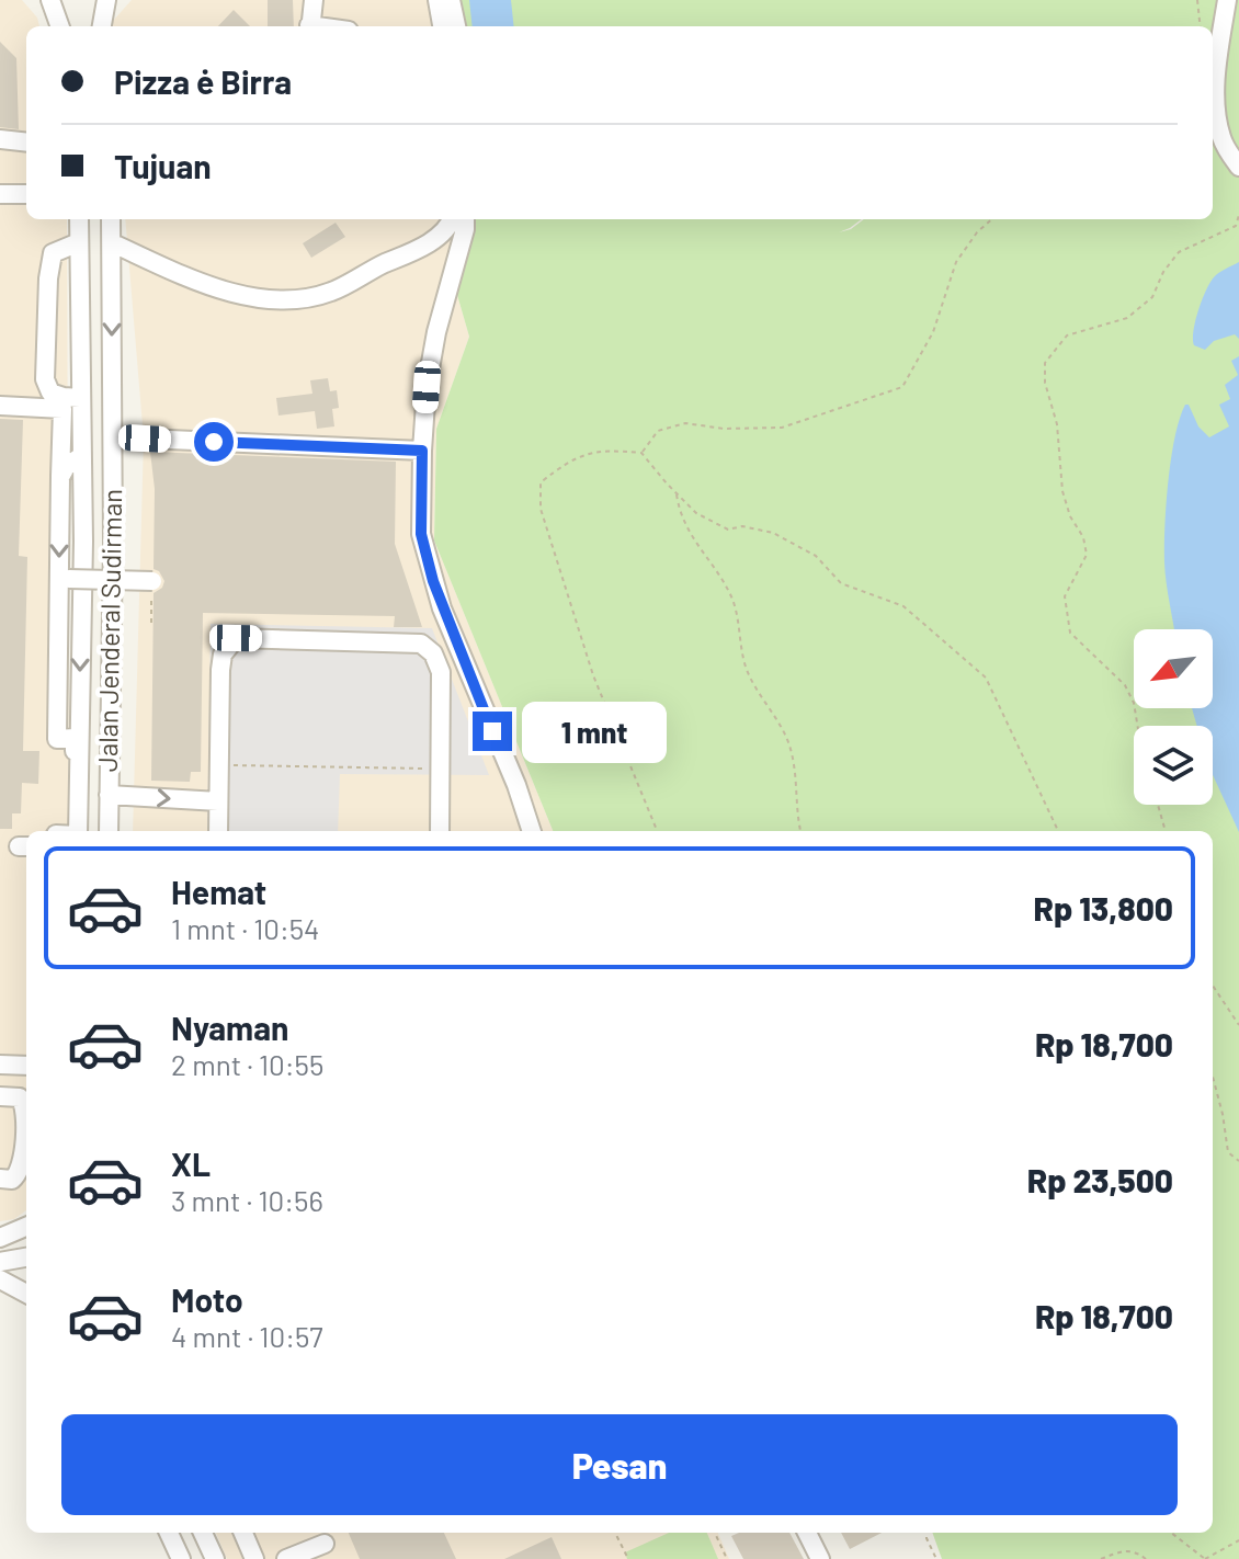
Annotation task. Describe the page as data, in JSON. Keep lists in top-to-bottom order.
{
  "streets": {
    "street": ["Jalan Jenderal Sudirman"]
  },
  "north": "bottom left",
  "page": {
    "banner": ["Pizza ė Birra", "Tujuan"],
    "bubble": "1 mnt",
    "list": [
      {
        "name": "Hemat",
        "note": "1 mnt · 10:54",
        "value": "Rp 13,800"
      },
      {
        "name": "Nyaman",
        "note": "2 mnt · 10:55",
        "value": "Rp 18,700"
      },
      {
        "name": "XL",
        "note": "3 mnt · 10:56",
        "value": "Rp 23,500"
      },
      {
        "name": "Moto",
        "note": "4 mnt · 10:57",
        "value": "Rp 18,700"
      }
    ],
    "buttons": "Pesan"
  }
}
